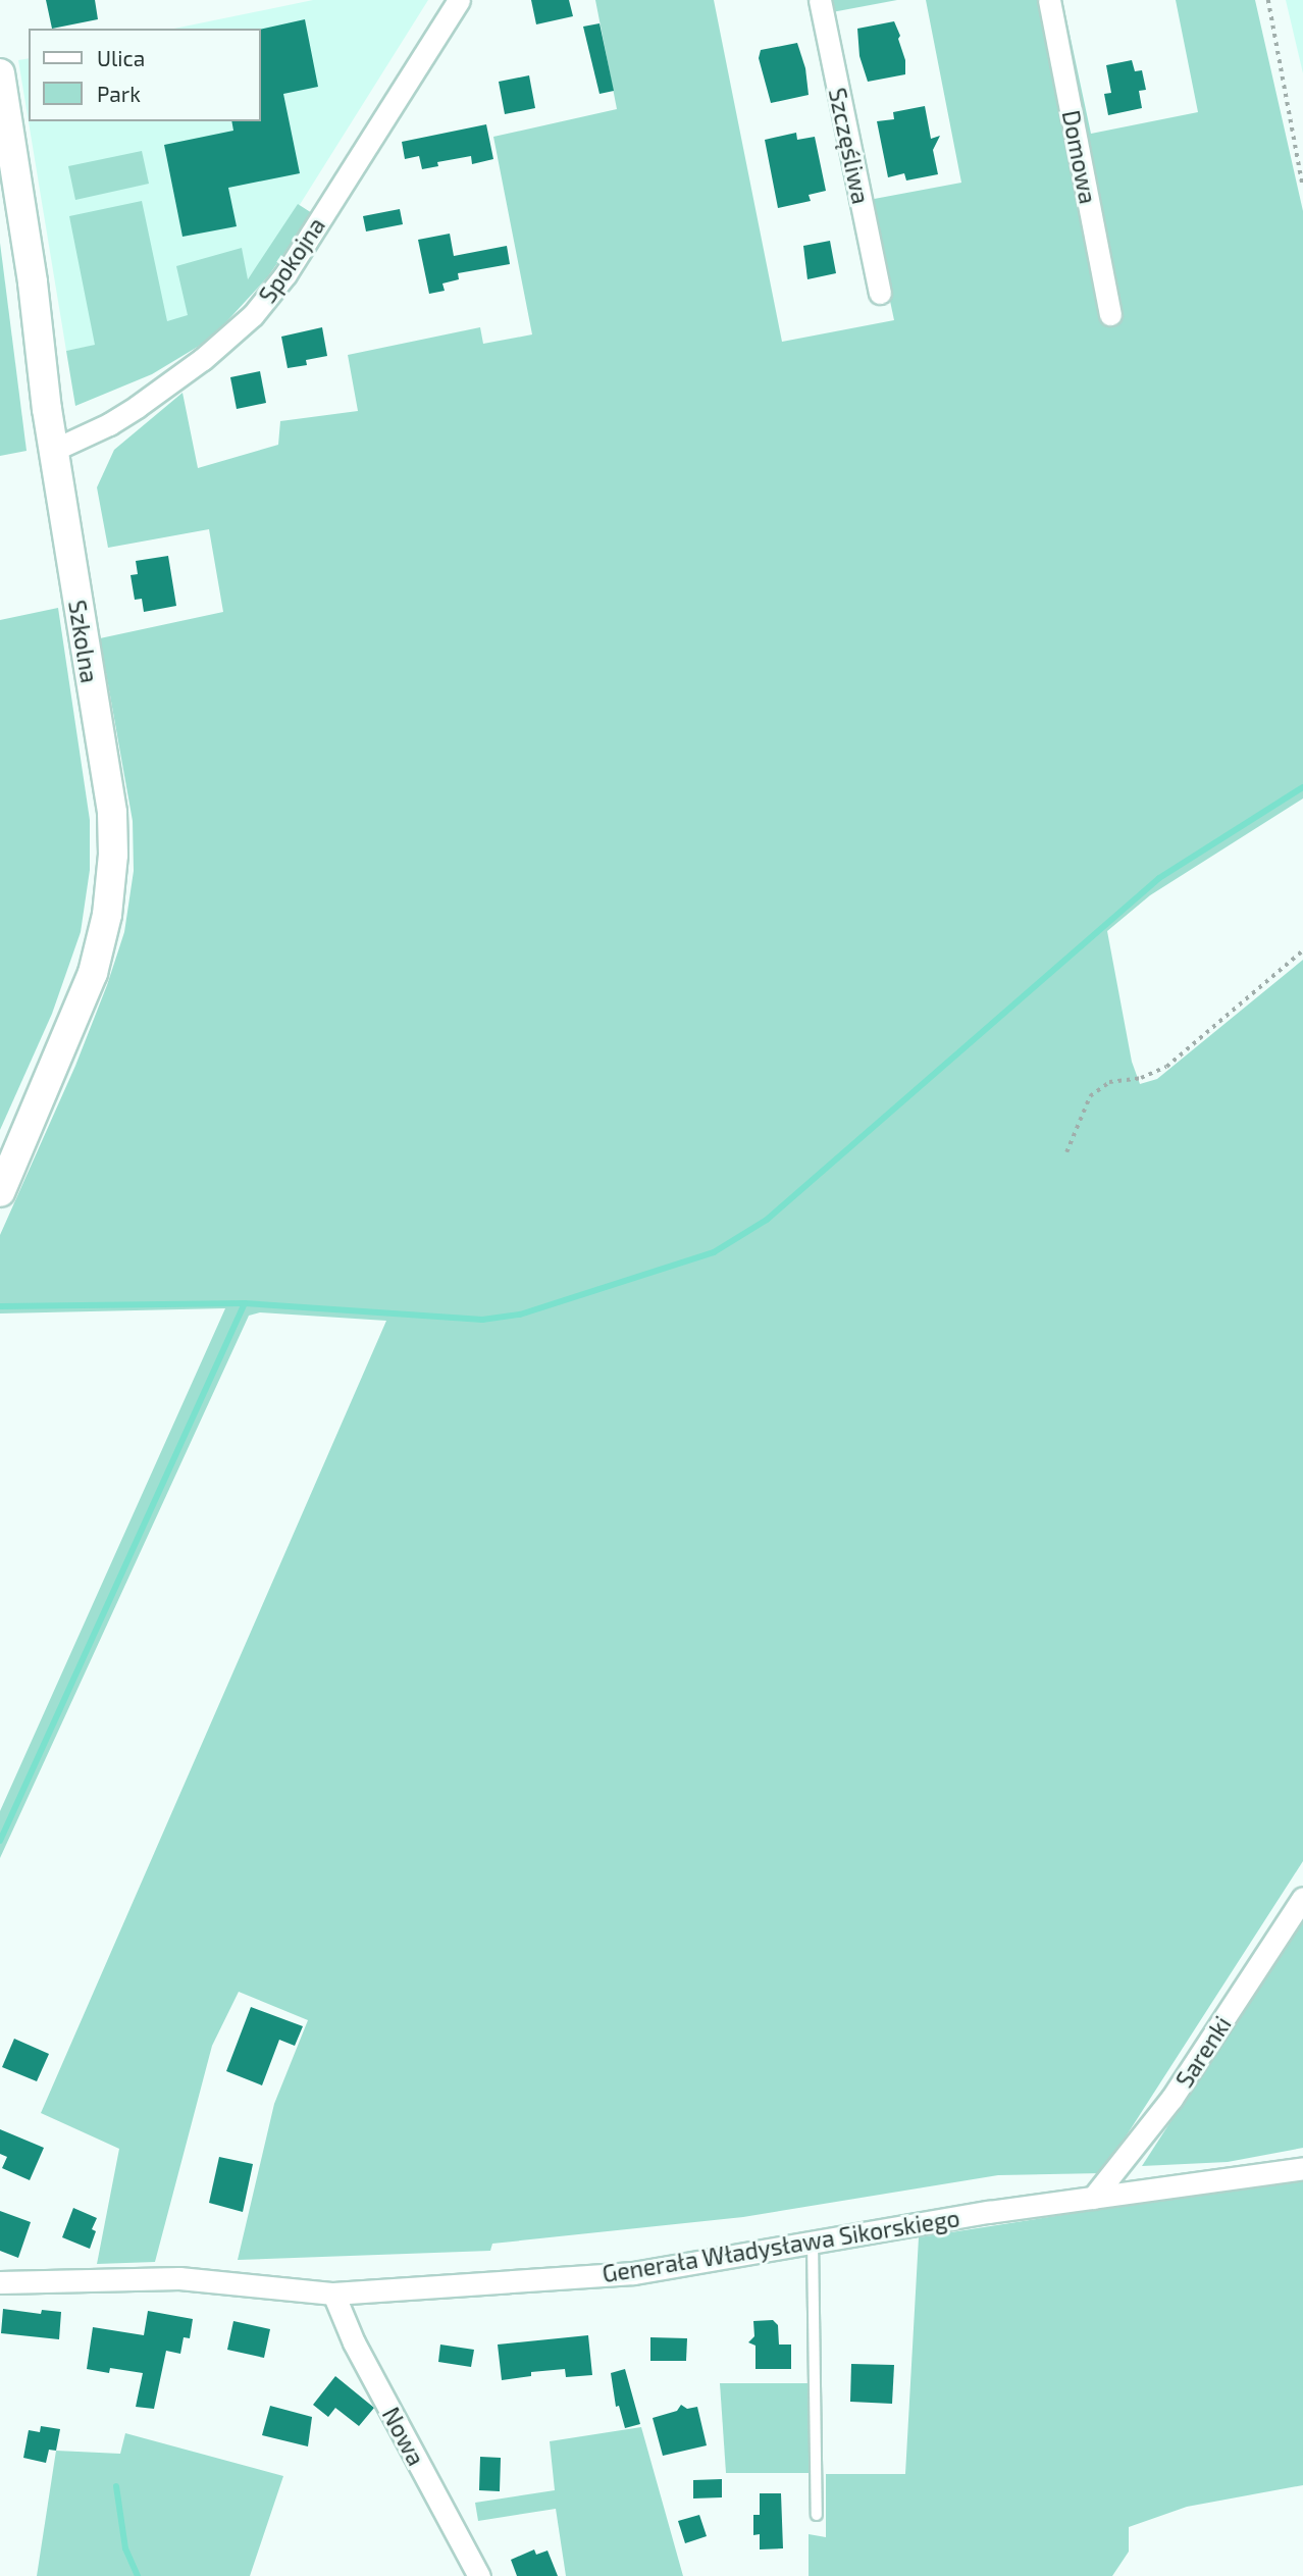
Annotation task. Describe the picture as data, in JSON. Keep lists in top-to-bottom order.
{
  "streets": {
    "street": [
      "Szczęśliwa",
      "Domowa",
      "Spokojna",
      "Szkolna",
      "Sarenki",
      "Generała Władysława Sikorskiego",
      "Nowa"
    ]
  },
  "crossings": [
    ["Spokojna", "Szkolna"],
    ["Sarenki", "Generała Władysława Sikorskiego"],
    ["Generała Władysława Sikorskiego", "Nowa"]
  ],
  "legend": ["Ulica", "Park"]
}
